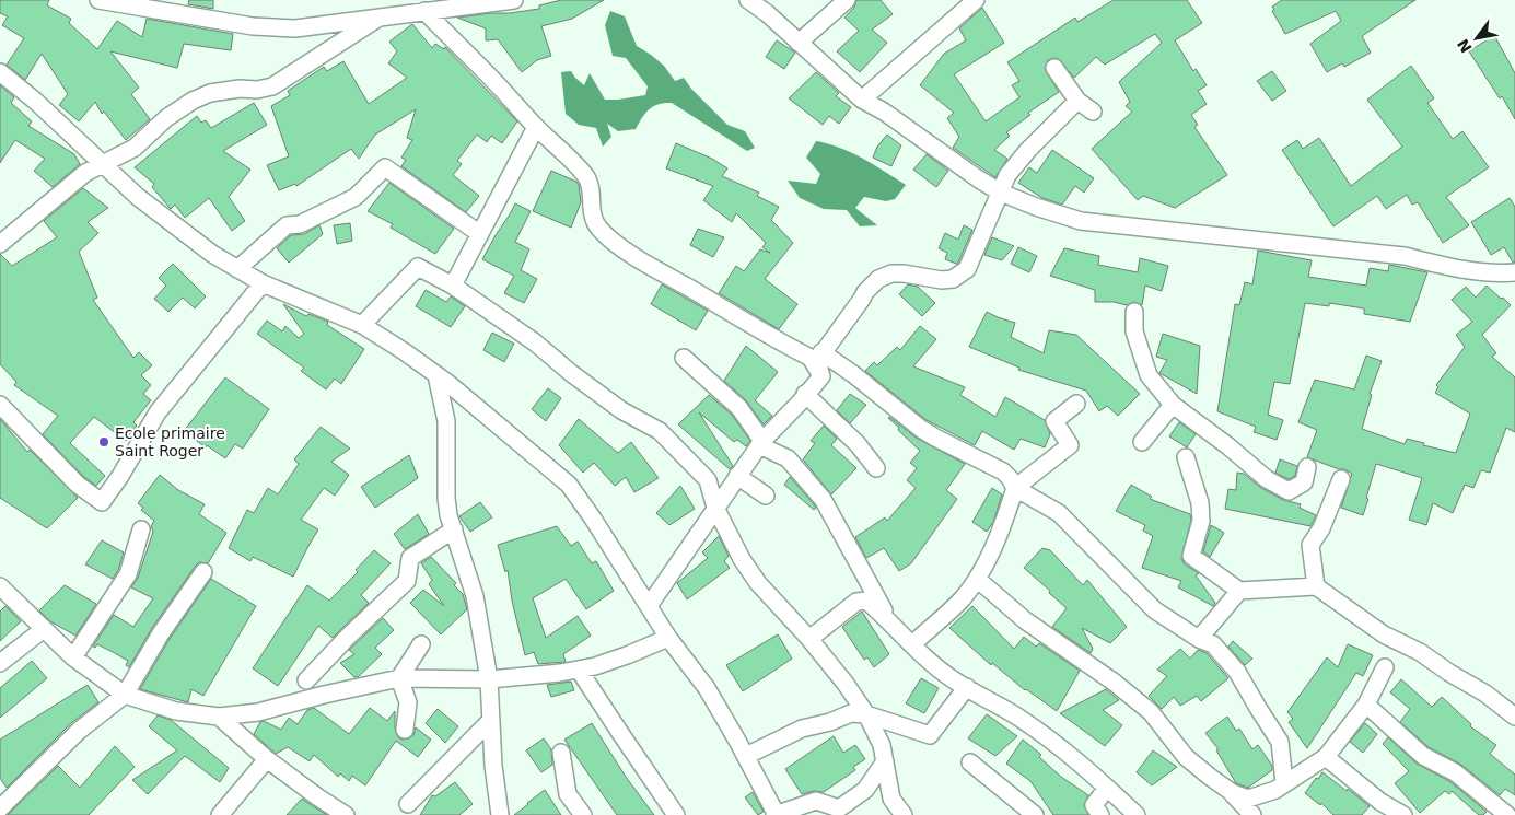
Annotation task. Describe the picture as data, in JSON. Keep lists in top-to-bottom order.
{
  "places": ["Ecole primaire Saint Roger"],
  "north": "bottom left"
}
